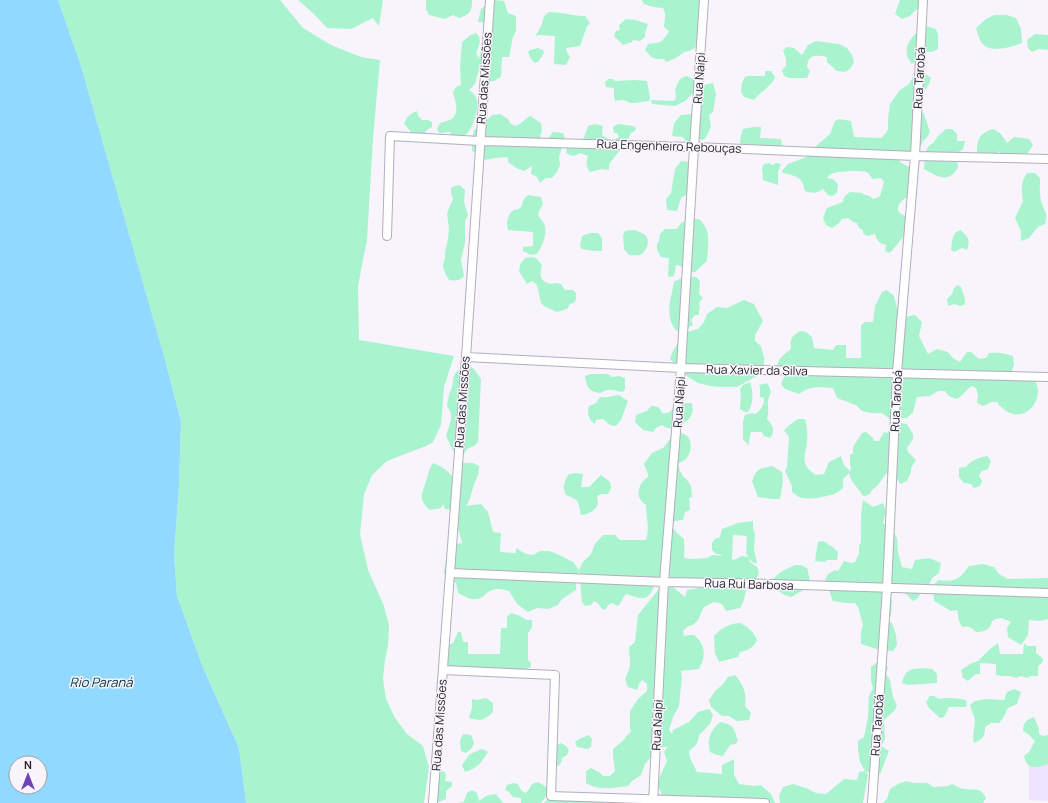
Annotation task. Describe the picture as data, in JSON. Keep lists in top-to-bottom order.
{
  "streets": {
    "street": [
      "Rua das Missões",
      "Rua Naipi",
      "Rua Tarobá",
      "Rua Engenheiro Rebouças",
      "Rua Xavier da Silva",
      "Rua Rui Barbosa"
    ]
  },
  "crossings": [
    ["Rua das Missões", "Rua Engenheiro Rebouças"],
    ["Rua das Missões", "Rua Xavier da Silva"],
    ["Rua das Missões", "Rua Rui Barbosa"],
    ["Rua Naipi", "Rua Engenheiro Rebouças"],
    ["Rua Naipi", "Rua Xavier da Silva"],
    ["Rua Naipi", "Rua Rui Barbosa"],
    ["Rua Tarobá", "Rua Engenheiro Rebouças"],
    ["Rua Tarobá", "Rua Xavier da Silva"],
    ["Rua Tarobá", "Rua Rui Barbosa"]
  ],
  "water": ["Rio Paraná"],
  "north": "top"
}
